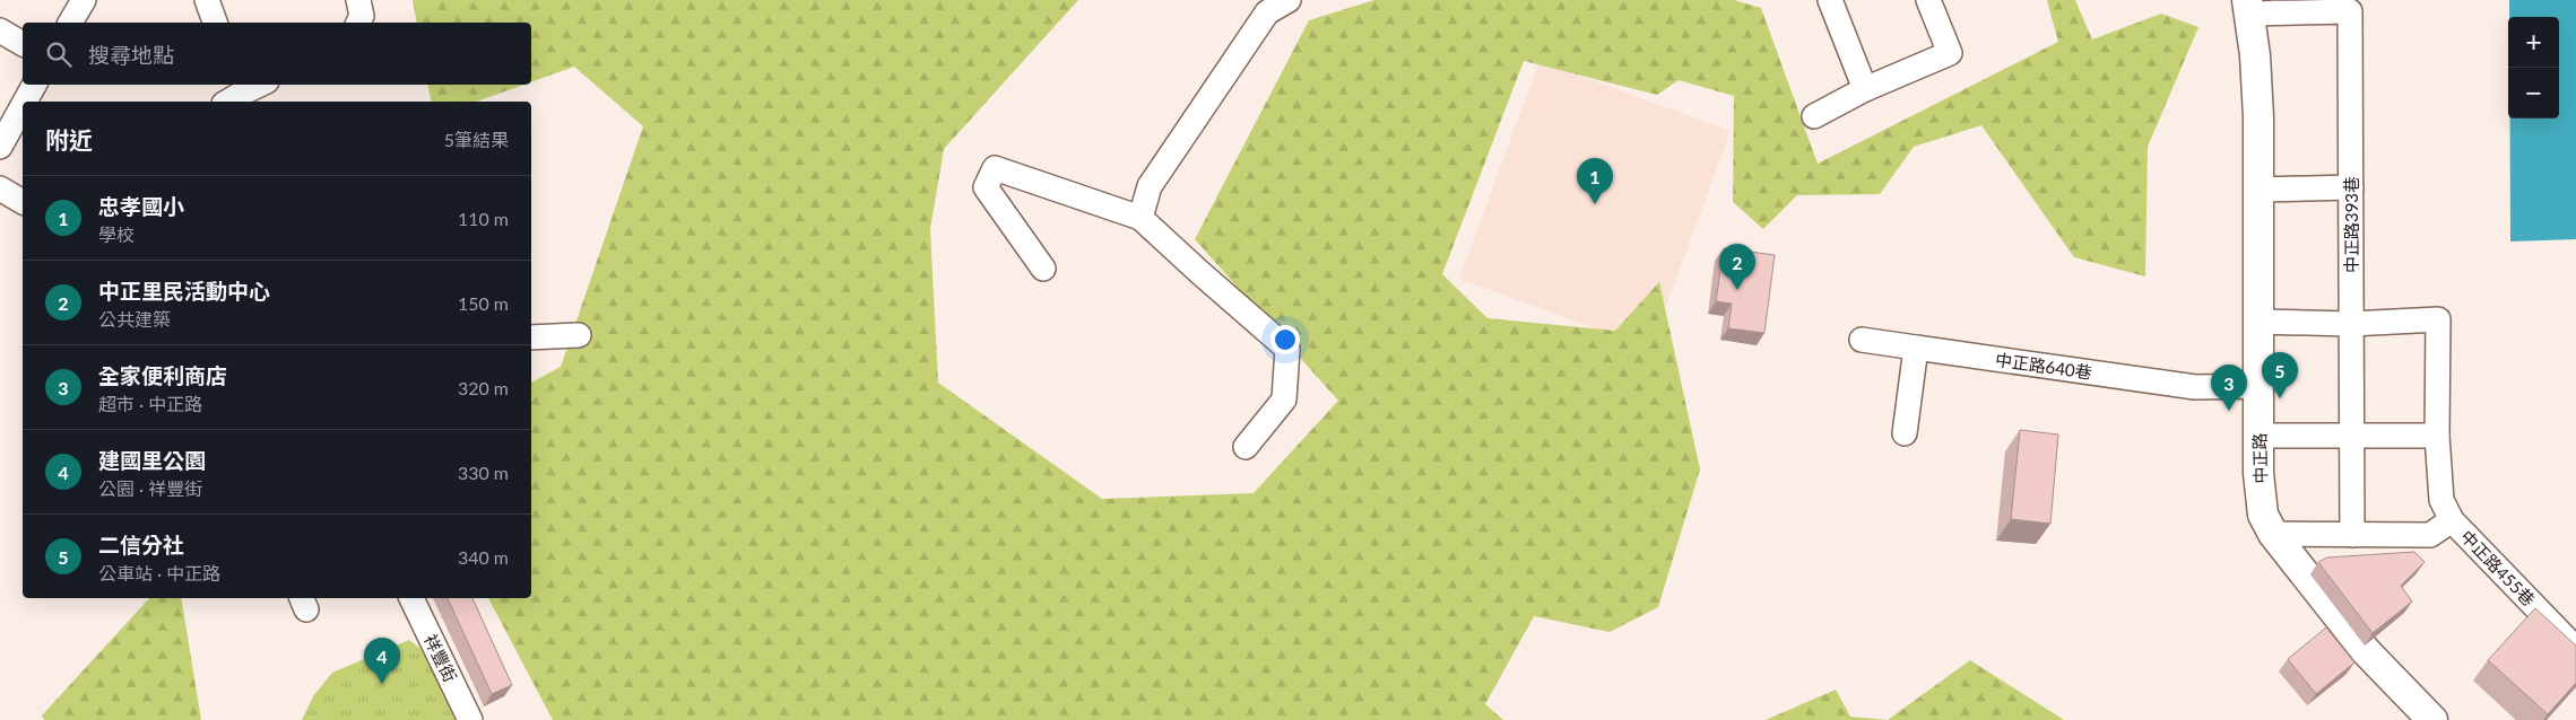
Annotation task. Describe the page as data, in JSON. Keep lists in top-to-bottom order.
{
  "streets": {
    "main road": ["中正路"],
    "street": [
      "中正路393巷",
      "中正路640巷",
      "中正路455巷",
      "祥豐街"
    ]
  },
  "crossings": [
    ["中正路393巷", "中正路"],
    ["中正路393巷", "中正路455巷"],
    ["中正路640巷", "中正路"],
    ["中正路", "中正路455巷"]
  ],
  "page": {
    "map_buttons": ["+", "−"],
    "search": "搜尋地點",
    "heading": ["附近", "5筆結果"],
    "pins": [
      "1",
      "2",
      "5",
      "3",
      "4"
    ],
    "list": [
      {
        "mark": "1",
        "name": "忠孝國小",
        "note": "學校",
        "value": "110 m"
      },
      {
        "mark": "2",
        "name": "中正里民活動中心",
        "note": "公共建築",
        "value": "150 m"
      },
      {
        "mark": "3",
        "name": "全家便利商店",
        "note": "超市 · 中正路",
        "value": "320 m"
      },
      {
        "mark": "4",
        "name": "建國里公園",
        "note": "公園 · 祥豐街",
        "value": "330 m"
      },
      {
        "mark": "5",
        "name": "二信分社",
        "note": "公車站 · 中正路",
        "value": "340 m"
      }
    ]
  }
}
